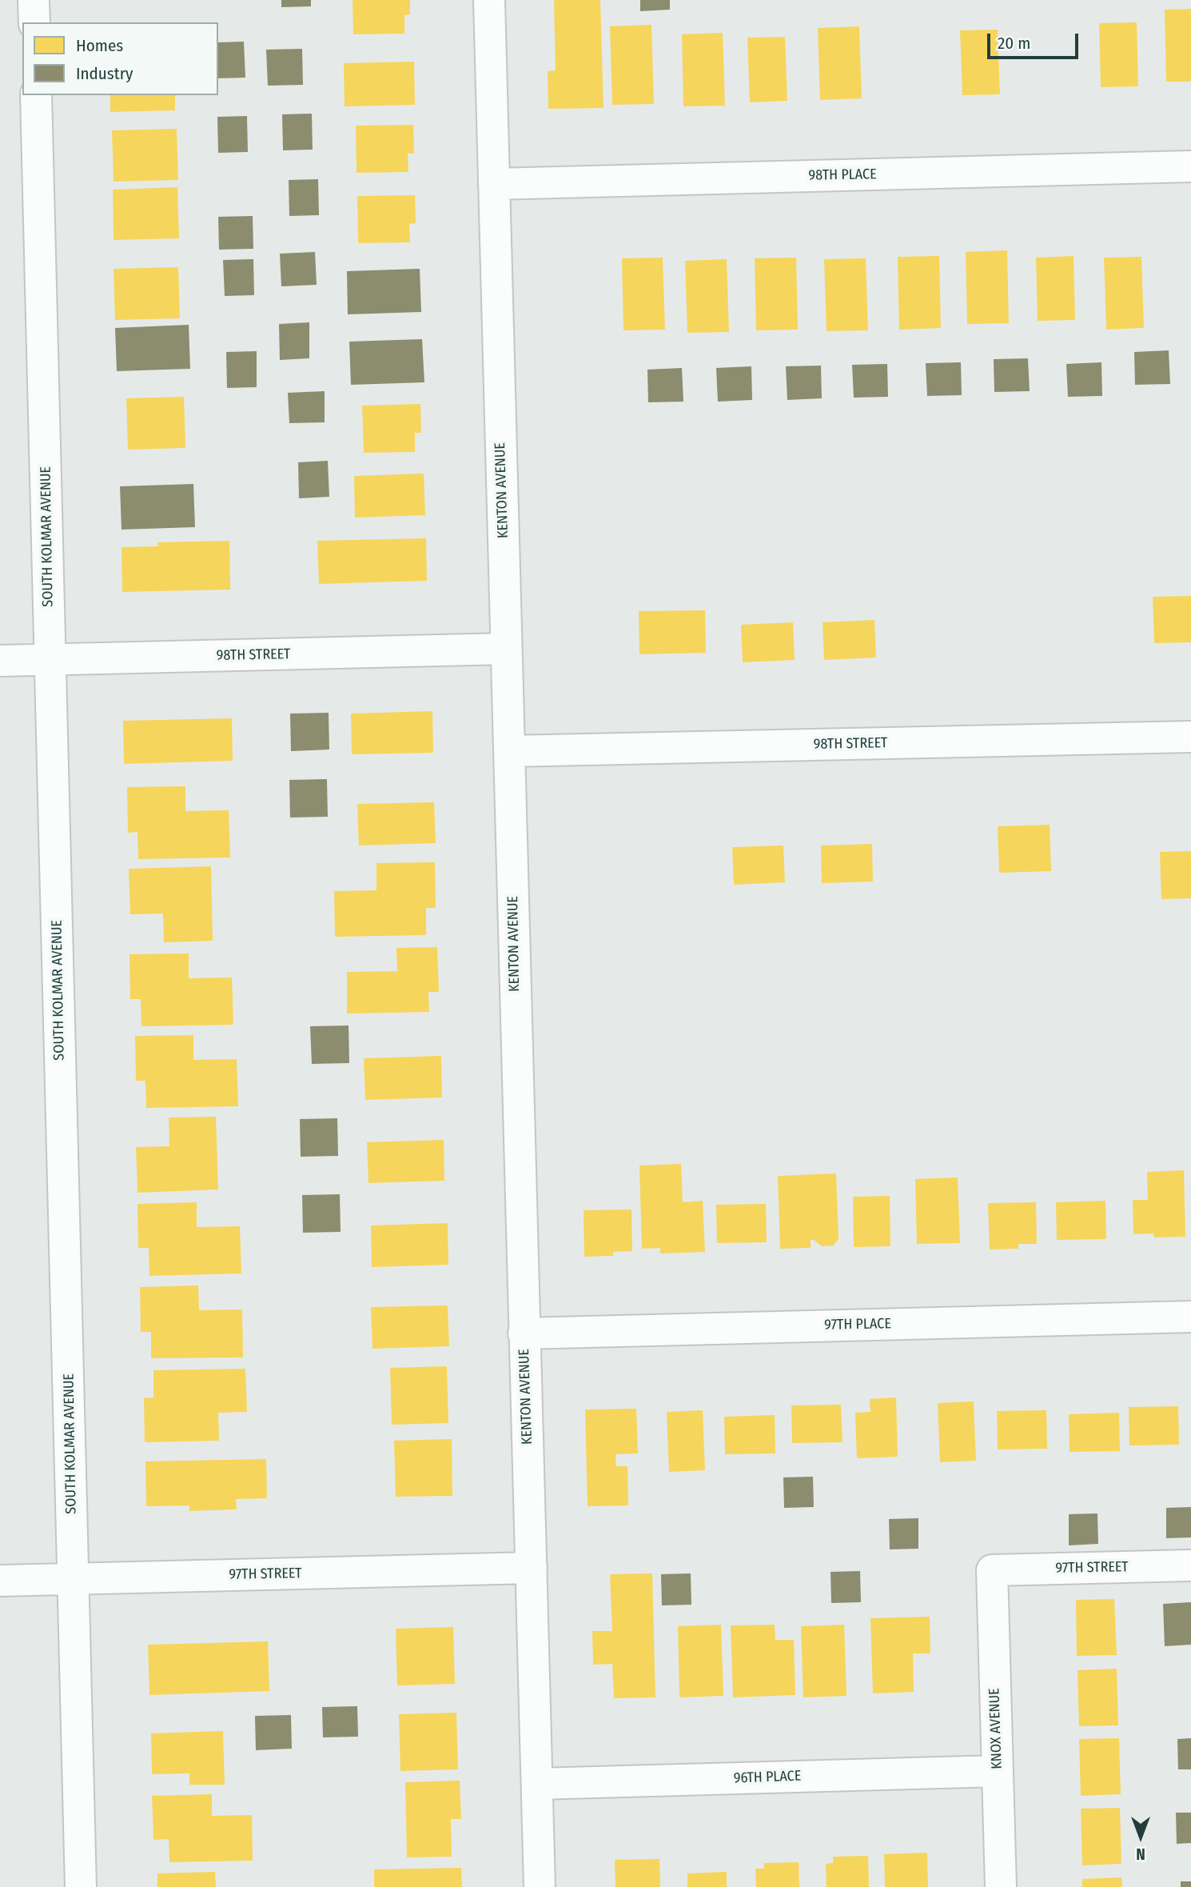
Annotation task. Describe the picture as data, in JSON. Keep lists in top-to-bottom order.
{
  "streets": {
    "street": [
      "98TH PLACE",
      "KENTON AVENUE",
      "SOUTH KOLMAR AVENUE",
      "98TH STREET",
      "97TH PLACE",
      "97TH STREET",
      "KNOX AVENUE",
      "96TH PLACE"
    ]
  },
  "crossings": [
    ["98TH PLACE", "KENTON AVENUE"],
    ["KENTON AVENUE", "98TH STREET"],
    ["KENTON AVENUE", "97TH PLACE"],
    ["KENTON AVENUE", "97TH STREET"],
    ["KENTON AVENUE", "96TH PLACE"],
    ["SOUTH KOLMAR AVENUE", "98TH STREET"],
    ["SOUTH KOLMAR AVENUE", "97TH STREET"],
    ["97TH STREET", "KNOX AVENUE"],
    ["KNOX AVENUE", "96TH PLACE"]
  ],
  "legend": ["Homes", "Industry"],
  "scale_bar": "20 m",
  "north": "bottom"
}
